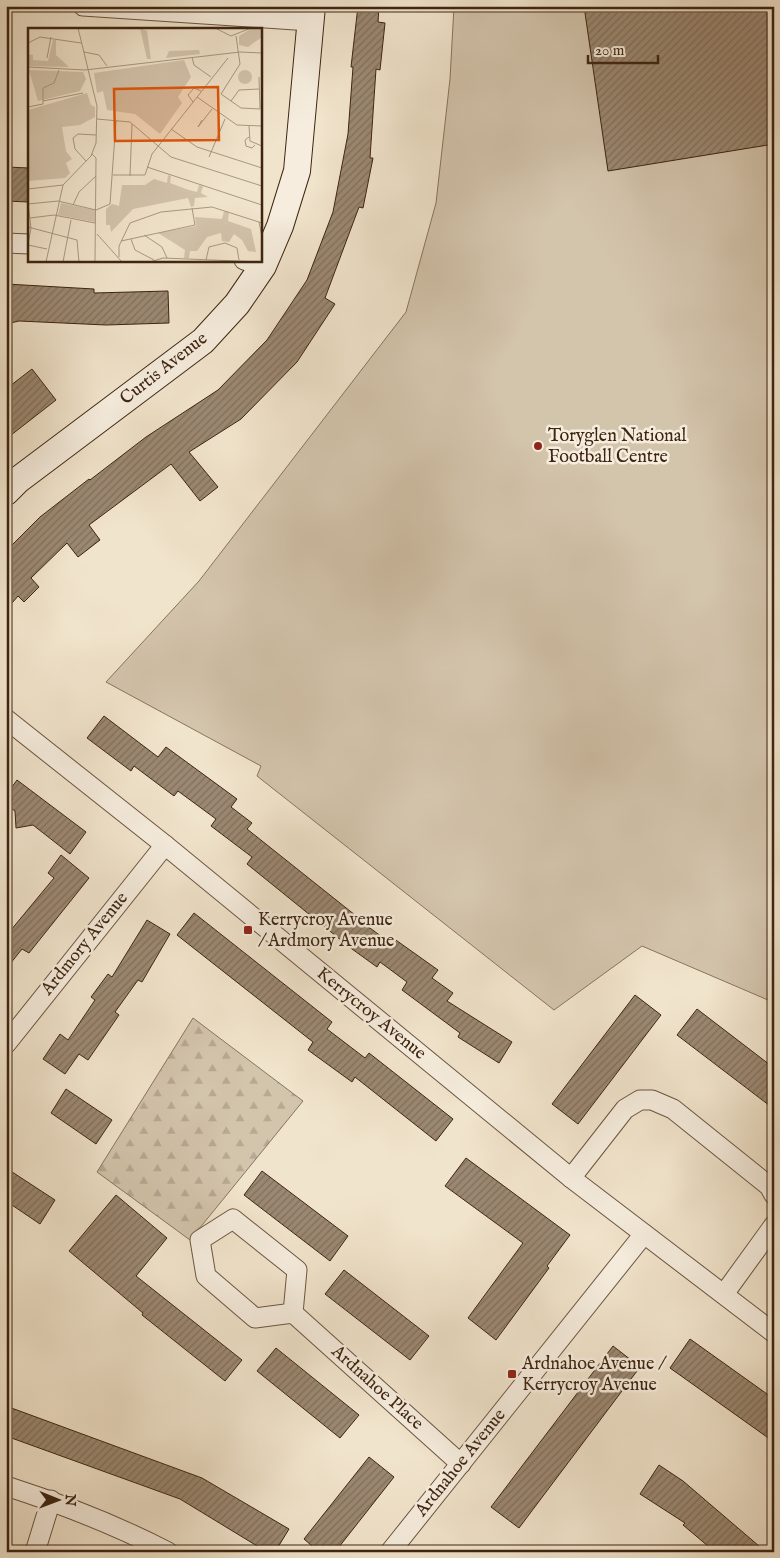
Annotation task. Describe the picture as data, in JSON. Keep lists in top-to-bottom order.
{
  "streets": {
    "street": [
      "Curtis Avenue",
      "Ardmory Avenue",
      "Kerrycroy Avenue",
      "Ardnahoe Place",
      "Ardnahoe Avenue"
    ]
  },
  "crossings": [
    ["Ardmory Avenue", "Kerrycroy Avenue"],
    ["Kerrycroy Avenue", "Ardnahoe Avenue"],
    ["Ardnahoe Place", "Ardnahoe Avenue"]
  ],
  "places": {
    "other": ["Toryglen National Football Centre"],
    "transit": ["Kerrycroy Avenue / Ardmory Avenue", "Ardnahoe Avenue / Kerrycroy Avenue"]
  },
  "scale_bar": "20 m",
  "north": "right"
}
